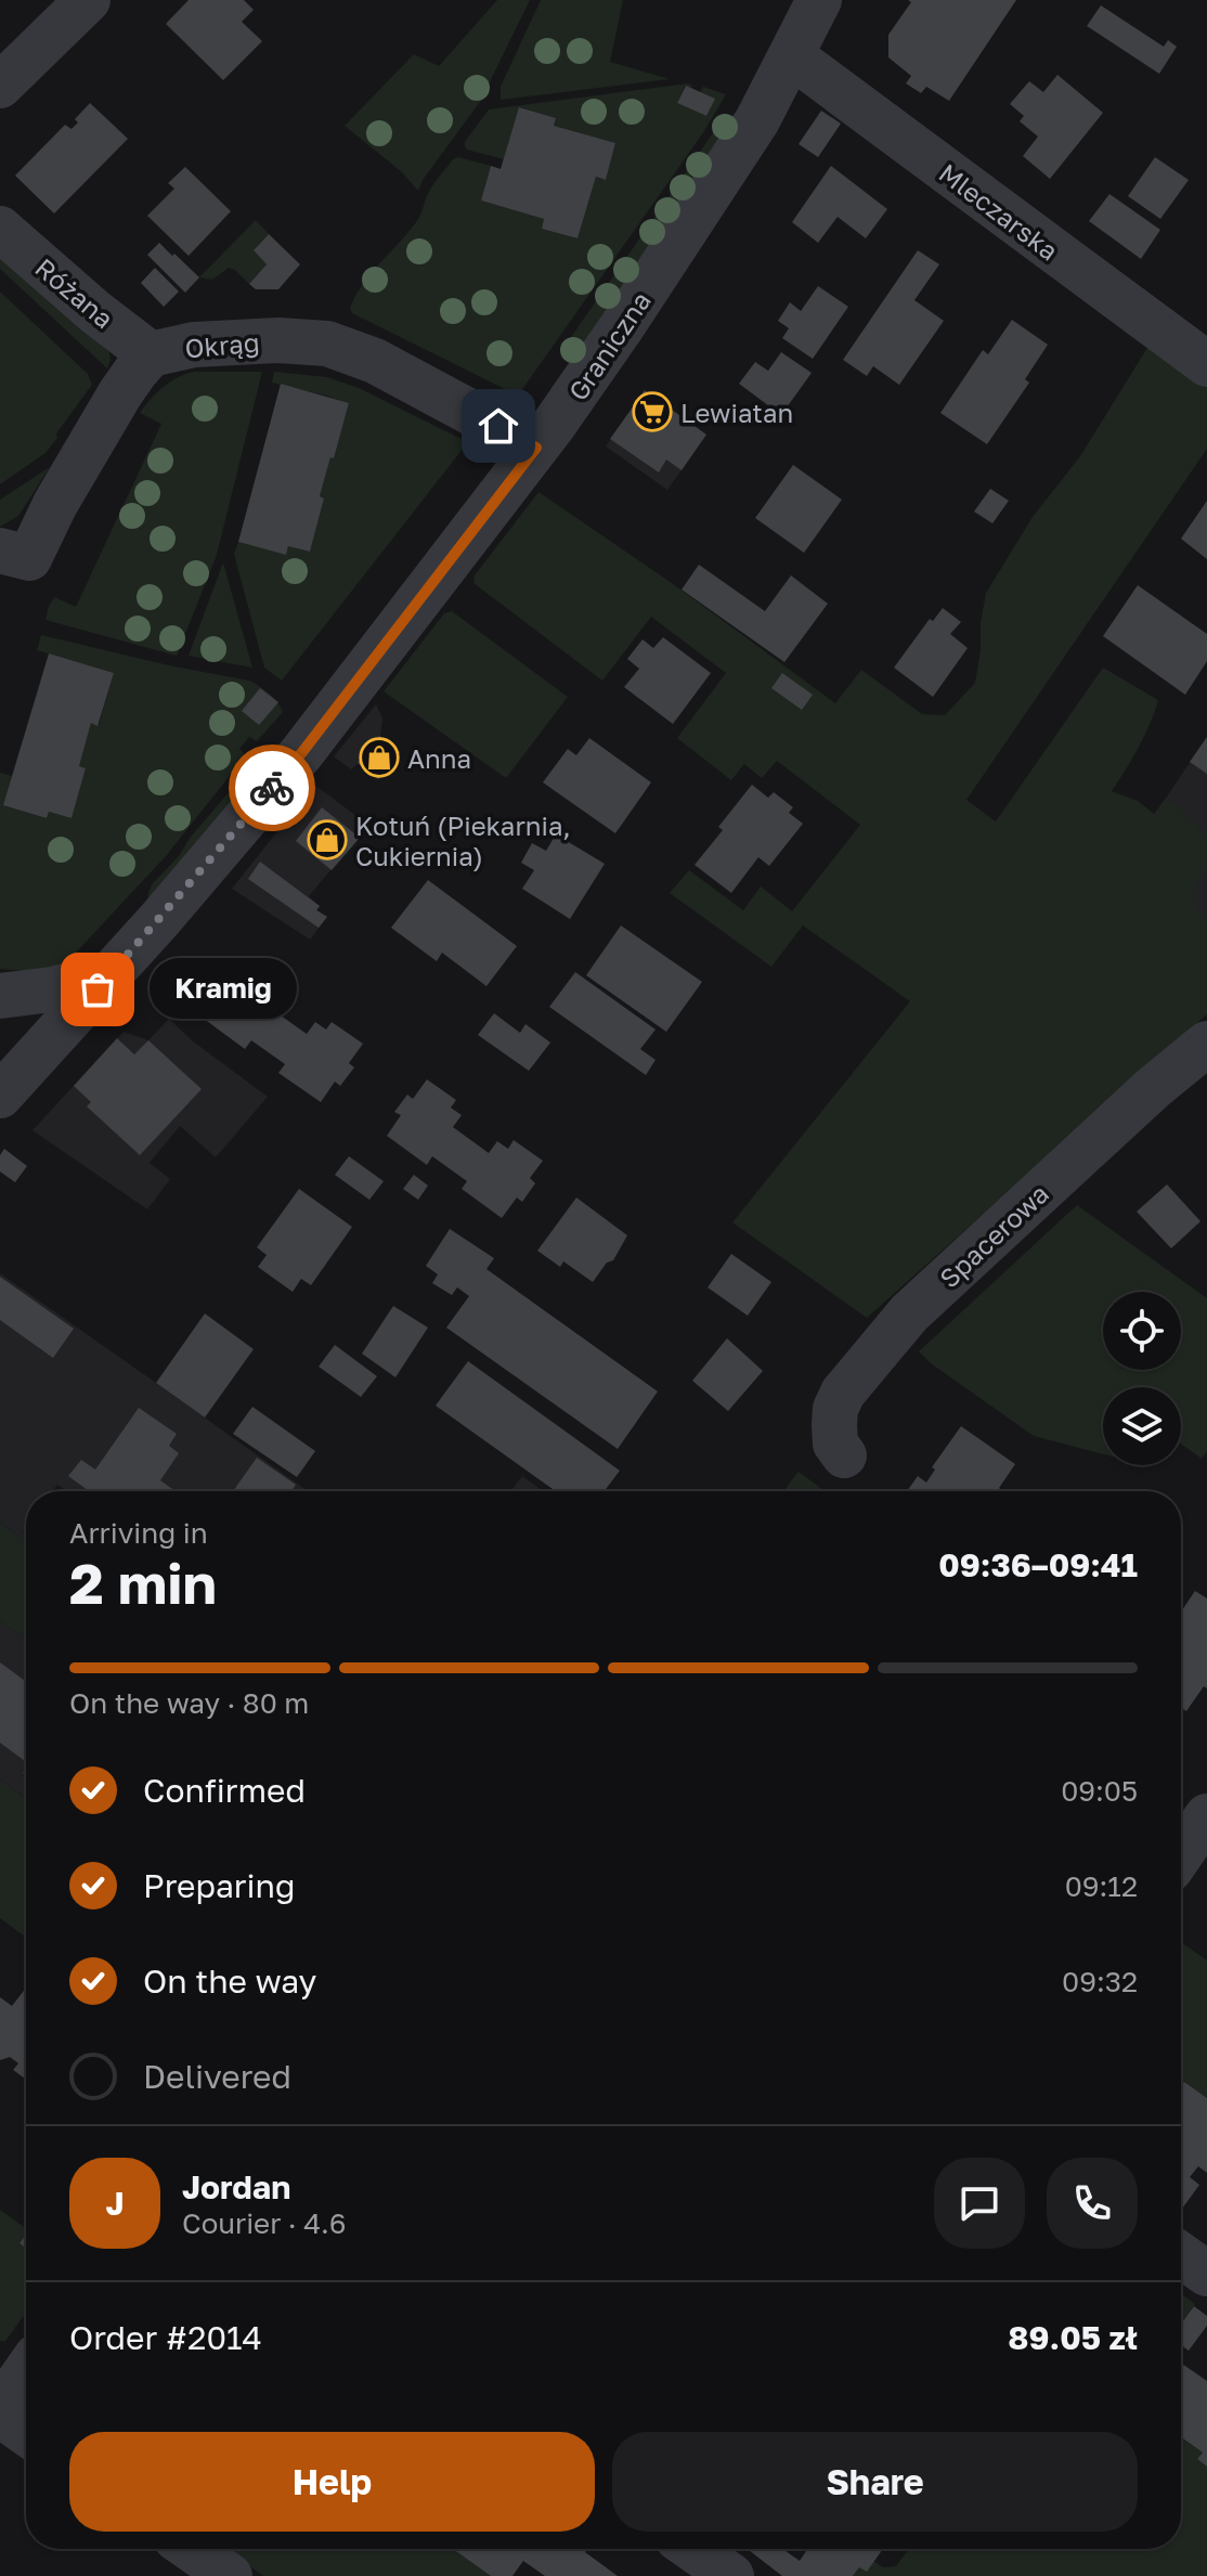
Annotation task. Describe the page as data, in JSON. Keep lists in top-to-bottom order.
{
  "streets": {
    "street": [
      "Mleczarska",
      "Różana",
      "Okrąg",
      "Graniczna",
      "Spacerowa"
    ]
  },
  "crossings": [
    ["Mleczarska", "Graniczna"],
    ["Różana", "Okrąg"],
    ["Okrąg", "Graniczna"]
  ],
  "places": {
    "supermarket": ["Lewiatan"],
    "shop": ["Anna", "Kotuń (Piekarnia, Cukiernia)"],
    "other": ["Kramig"]
  },
  "page": {
    "bubble": "Kramig",
    "heading": ["2 min", "Arriving in", "09:36–09:41"],
    "panel": [
      "Jordan",
      "Courier · 4.6",
      "Order #2014",
      "89.05 zł"
    ],
    "bar": "On the way · 80 m",
    "list": [
      ["Confirmed", "09:05"],
      ["Preparing", "09:12"],
      ["On the way", "09:32"],
      "Delivered"
    ],
    "round": "J",
    "buttons": ["Help", "Share"]
  }
}
